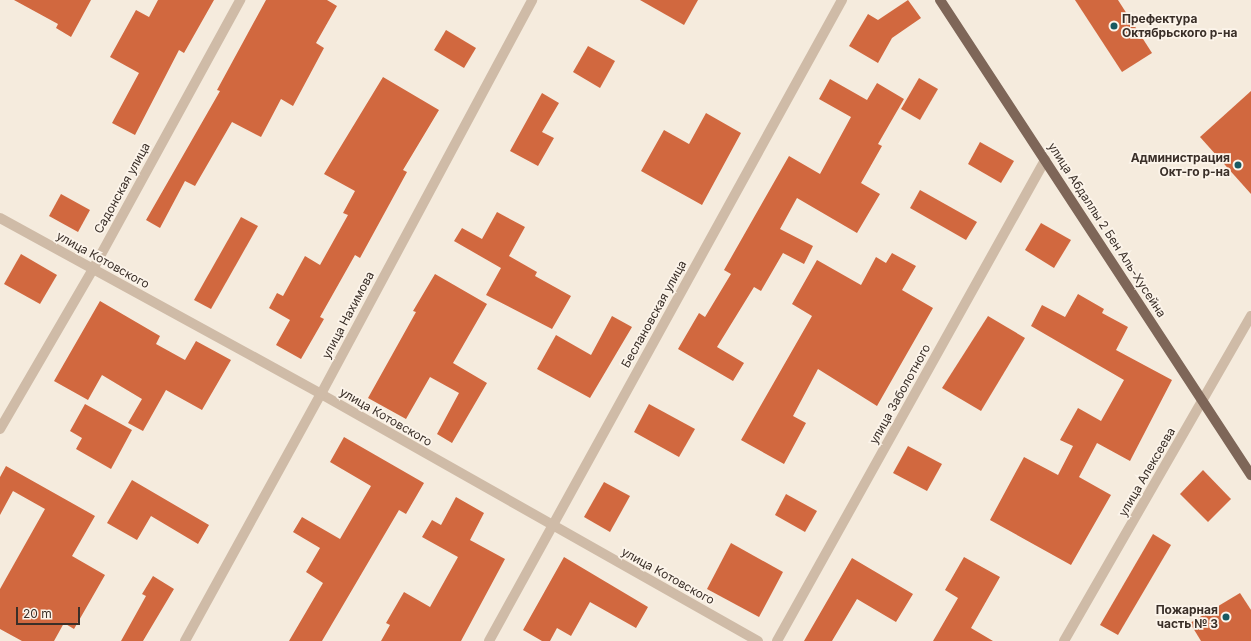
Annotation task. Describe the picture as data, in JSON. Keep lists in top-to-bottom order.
{
  "streets": {
    "main road": ["улица Абдаллы 2 Бен Аль-Хусейна"],
    "street": [
      "Садонская улица",
      "улица Котовского",
      "Беслановская улица",
      "улица Нахимова",
      "улица Заболотного",
      "улица Алексеева"
    ]
  },
  "crossings": [
    ["Садонская улица", "улица Котовского"],
    ["улица Абдаллы 2 Бен Аль-Хусейна", "улица Заболотного"],
    ["улица Абдаллы 2 Бен Аль-Хусейна", "улица Алексеева"],
    ["улица Котовского", "Беслановская улица"],
    ["улица Котовского", "улица Нахимова"]
  ],
  "places": ["Префектура Октябрьского р-на", "Администрация Окт-го р-на", "Пожарная часть № 3"],
  "scale_bar": "20 m"
}
